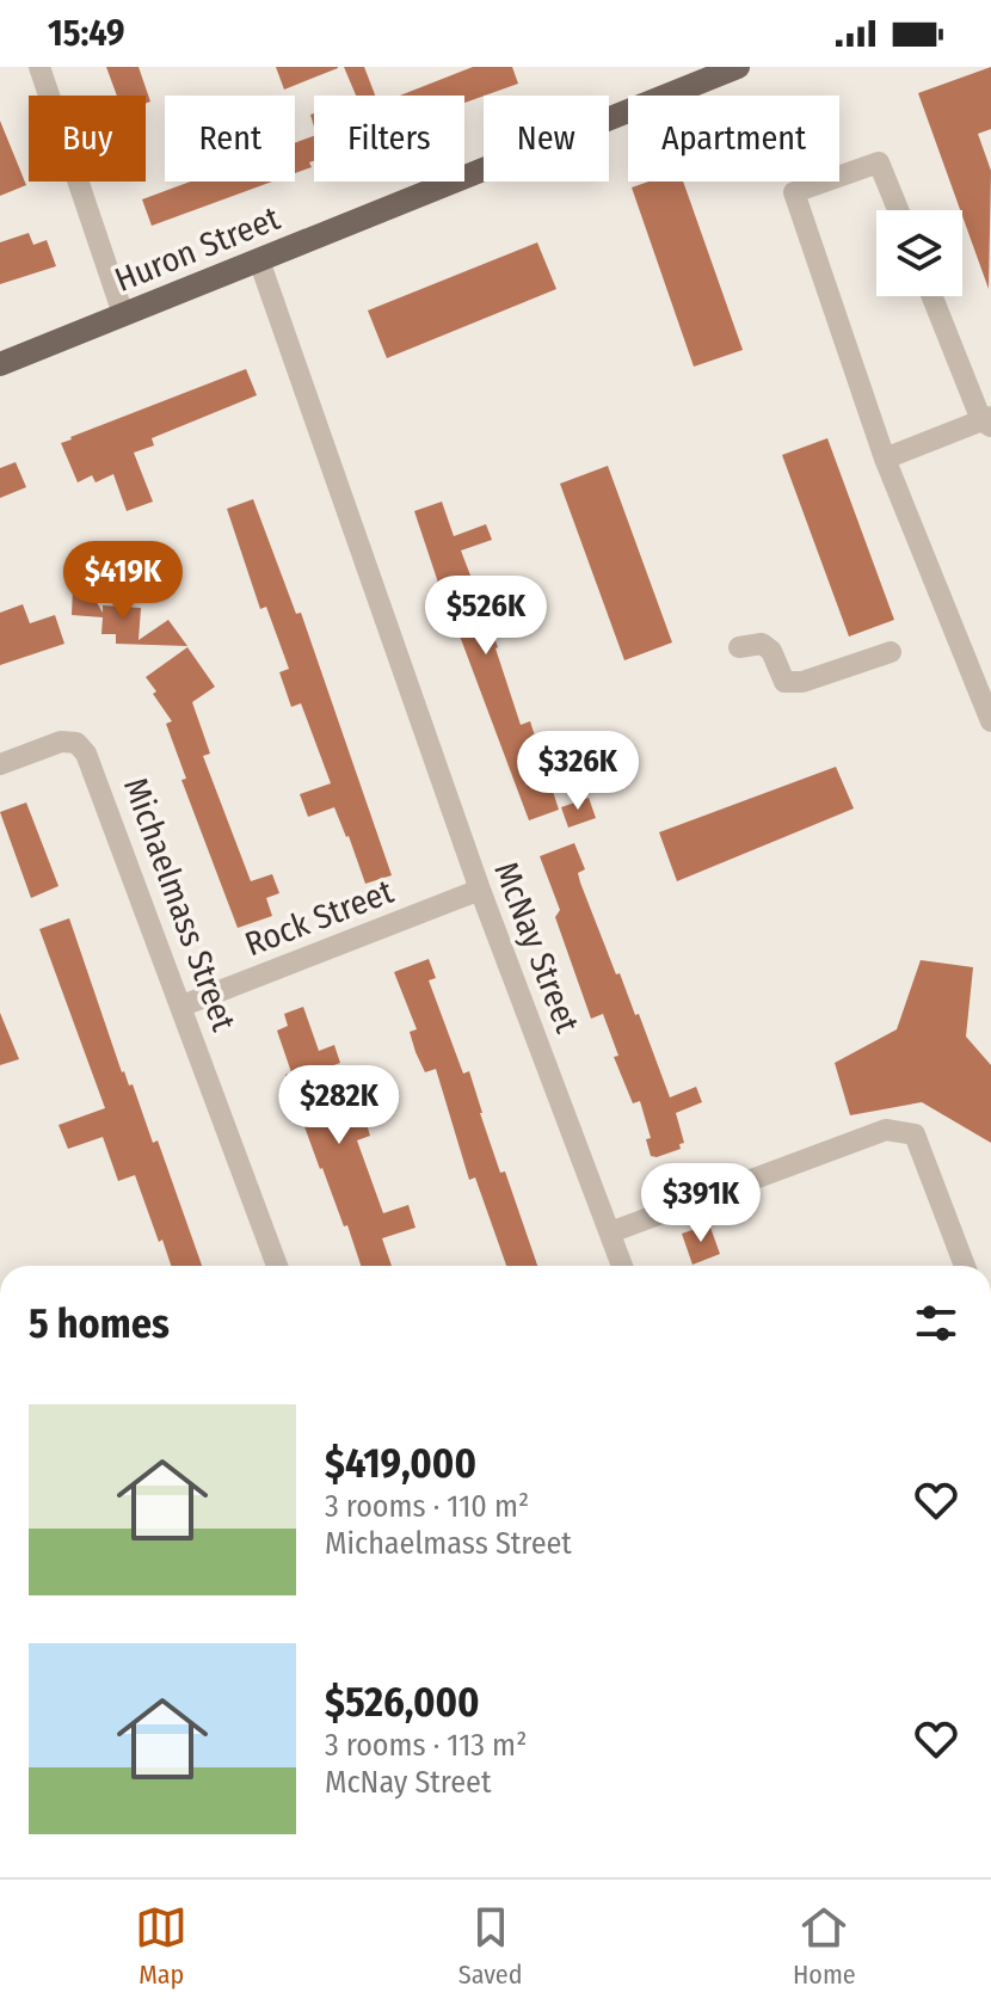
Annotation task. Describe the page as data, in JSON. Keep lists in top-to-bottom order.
{
  "streets": {
    "main road": ["Huron Street"],
    "street": ["Michaelmass Street", "Rock Street", "McNay Street"]
  },
  "crossings": [
    ["Huron Street", "McNay Street"],
    ["Michaelmass Street", "Rock Street"],
    ["Rock Street", "McNay Street"]
  ],
  "page": {
    "status": "15:49",
    "chip": [
      "Buy",
      "Rent",
      "Filters",
      "New",
      "Apartment"
    ],
    "price": [
      "$419K",
      "$526K",
      "$326K",
      "$282K",
      "$391K"
    ],
    "heading": "5 homes",
    "list": [
      {
        "name": "$419,000",
        "note": "3 rooms · 110 m² · Michaelmass Street"
      },
      {
        "name": "$526,000",
        "note": "3 rooms · 113 m² · McNay Street"
      }
    ],
    "tabs": ["Map", "Saved", "Home"]
  }
}
